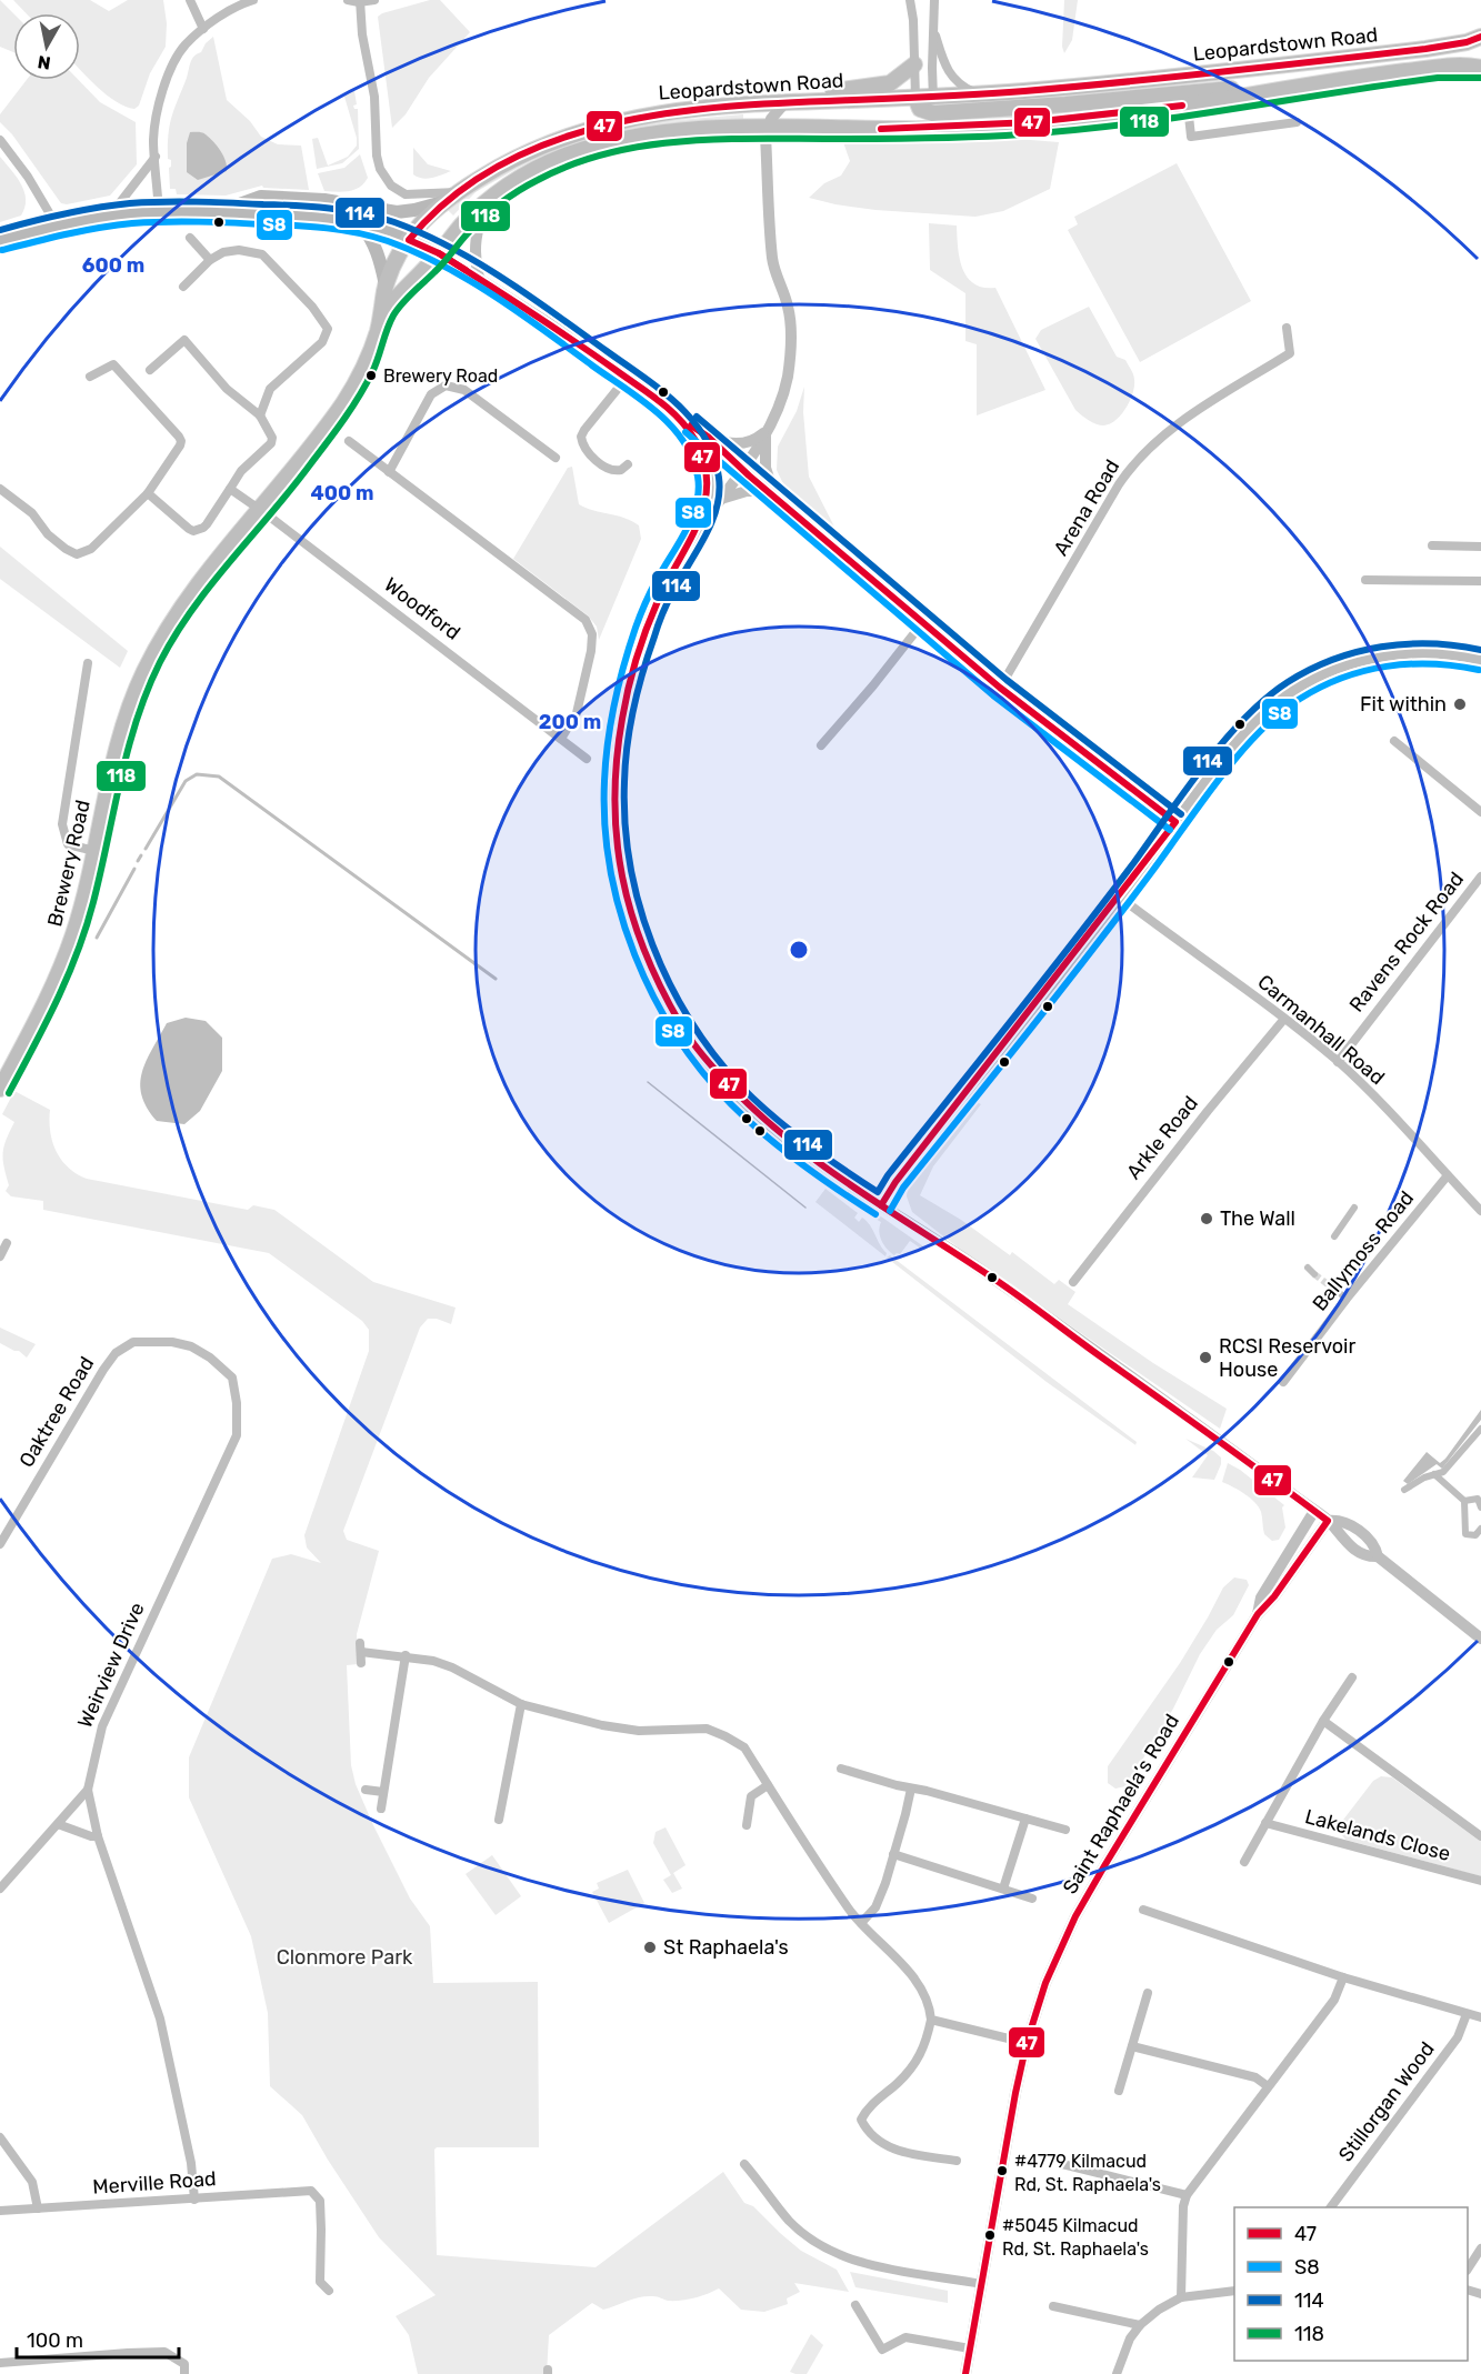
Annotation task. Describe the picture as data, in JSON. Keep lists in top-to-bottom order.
{
  "streets": {
    "highway": ["Leopardstown Road", "Brewery Road"],
    "street": [
      "Arena Road",
      "Woodford",
      "Ravens Rock Road",
      "Carmanhall Road",
      "Arkle Road",
      "Ballymoss Road",
      "Oaktree Road",
      "Weirview Drive",
      "Saint Raphaela’s Road",
      "Lakelands Close",
      "Stillorgan Wood",
      "Merville Road"
    ]
  },
  "crossings": [
    ["Leopardstown Road", "Brewery Road"],
    ["Woodford", "Brewery Road"],
    ["Ravens Rock Road", "Carmanhall Road"],
    ["Carmanhall Road", "Arkle Road"],
    ["Carmanhall Road", "Ballymoss Road"],
    ["Oaktree Road", "Weirview Drive"],
    ["Weirview Drive", "Merville Road"]
  ],
  "parks": ["Clonmore Park"],
  "places": [
    "Brewery Road",
    "Fit within",
    "The Wall",
    "RCSI Reservoir House",
    "St Raphaela's",
    "#4779 Kilmacud Rd, St. Raphaela's",
    "#5045 Kilmacud Rd, St. Raphaela's"
  ],
  "lines": [
    "transit line 47",
    "transit line 118",
    "transit line 114",
    "transit line S8"
  ],
  "legend": [
    "47",
    "S8",
    "114",
    "118"
  ],
  "scale_bar": "100 m",
  "north": "bottom",
  "rings": ["600 m", "400 m", "200 m"]
}
